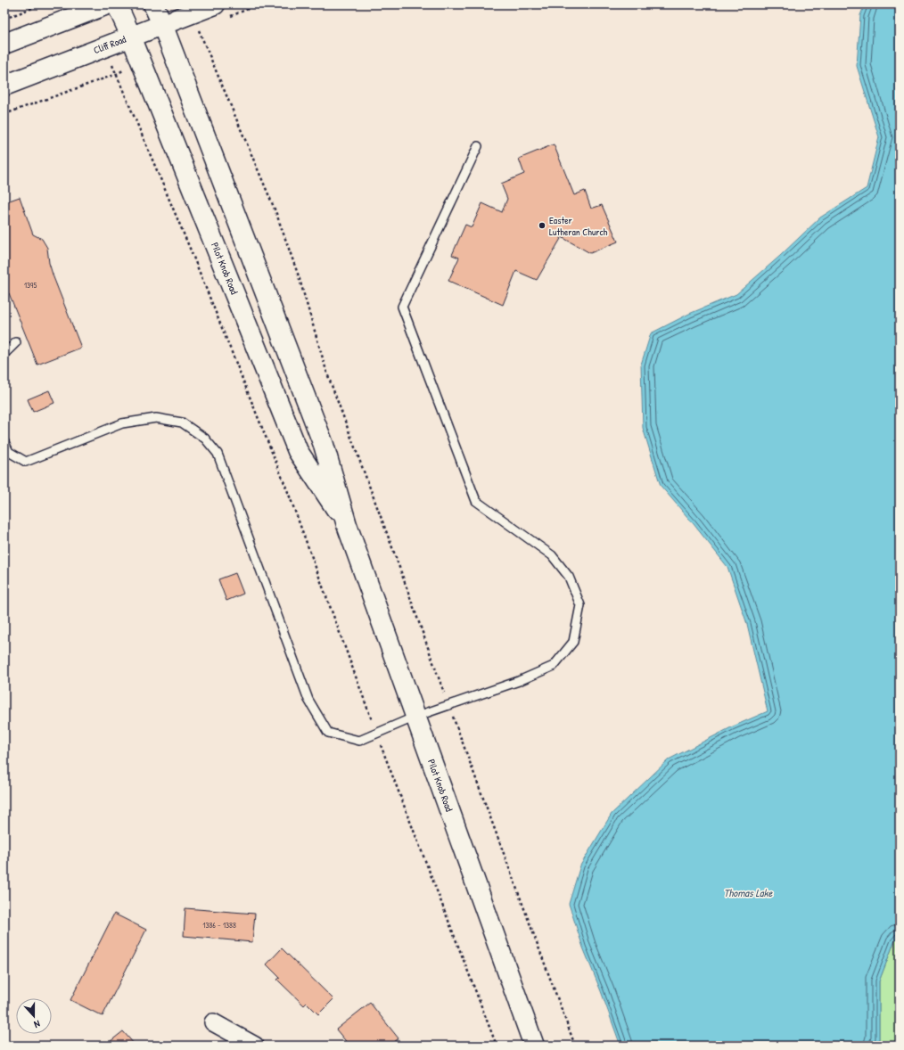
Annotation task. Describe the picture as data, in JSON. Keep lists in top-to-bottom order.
{
  "streets": {
    "main road": ["Cliff Road", "Pilot Knob Road"]
  },
  "crossings": [
    ["Cliff Road", "Pilot Knob Road"]
  ],
  "water": ["Thomas Lake"],
  "places": ["Easter Lutheran Church"],
  "house_numbers": ["1395", "1386 - 1388"],
  "north": "bottom"
}
